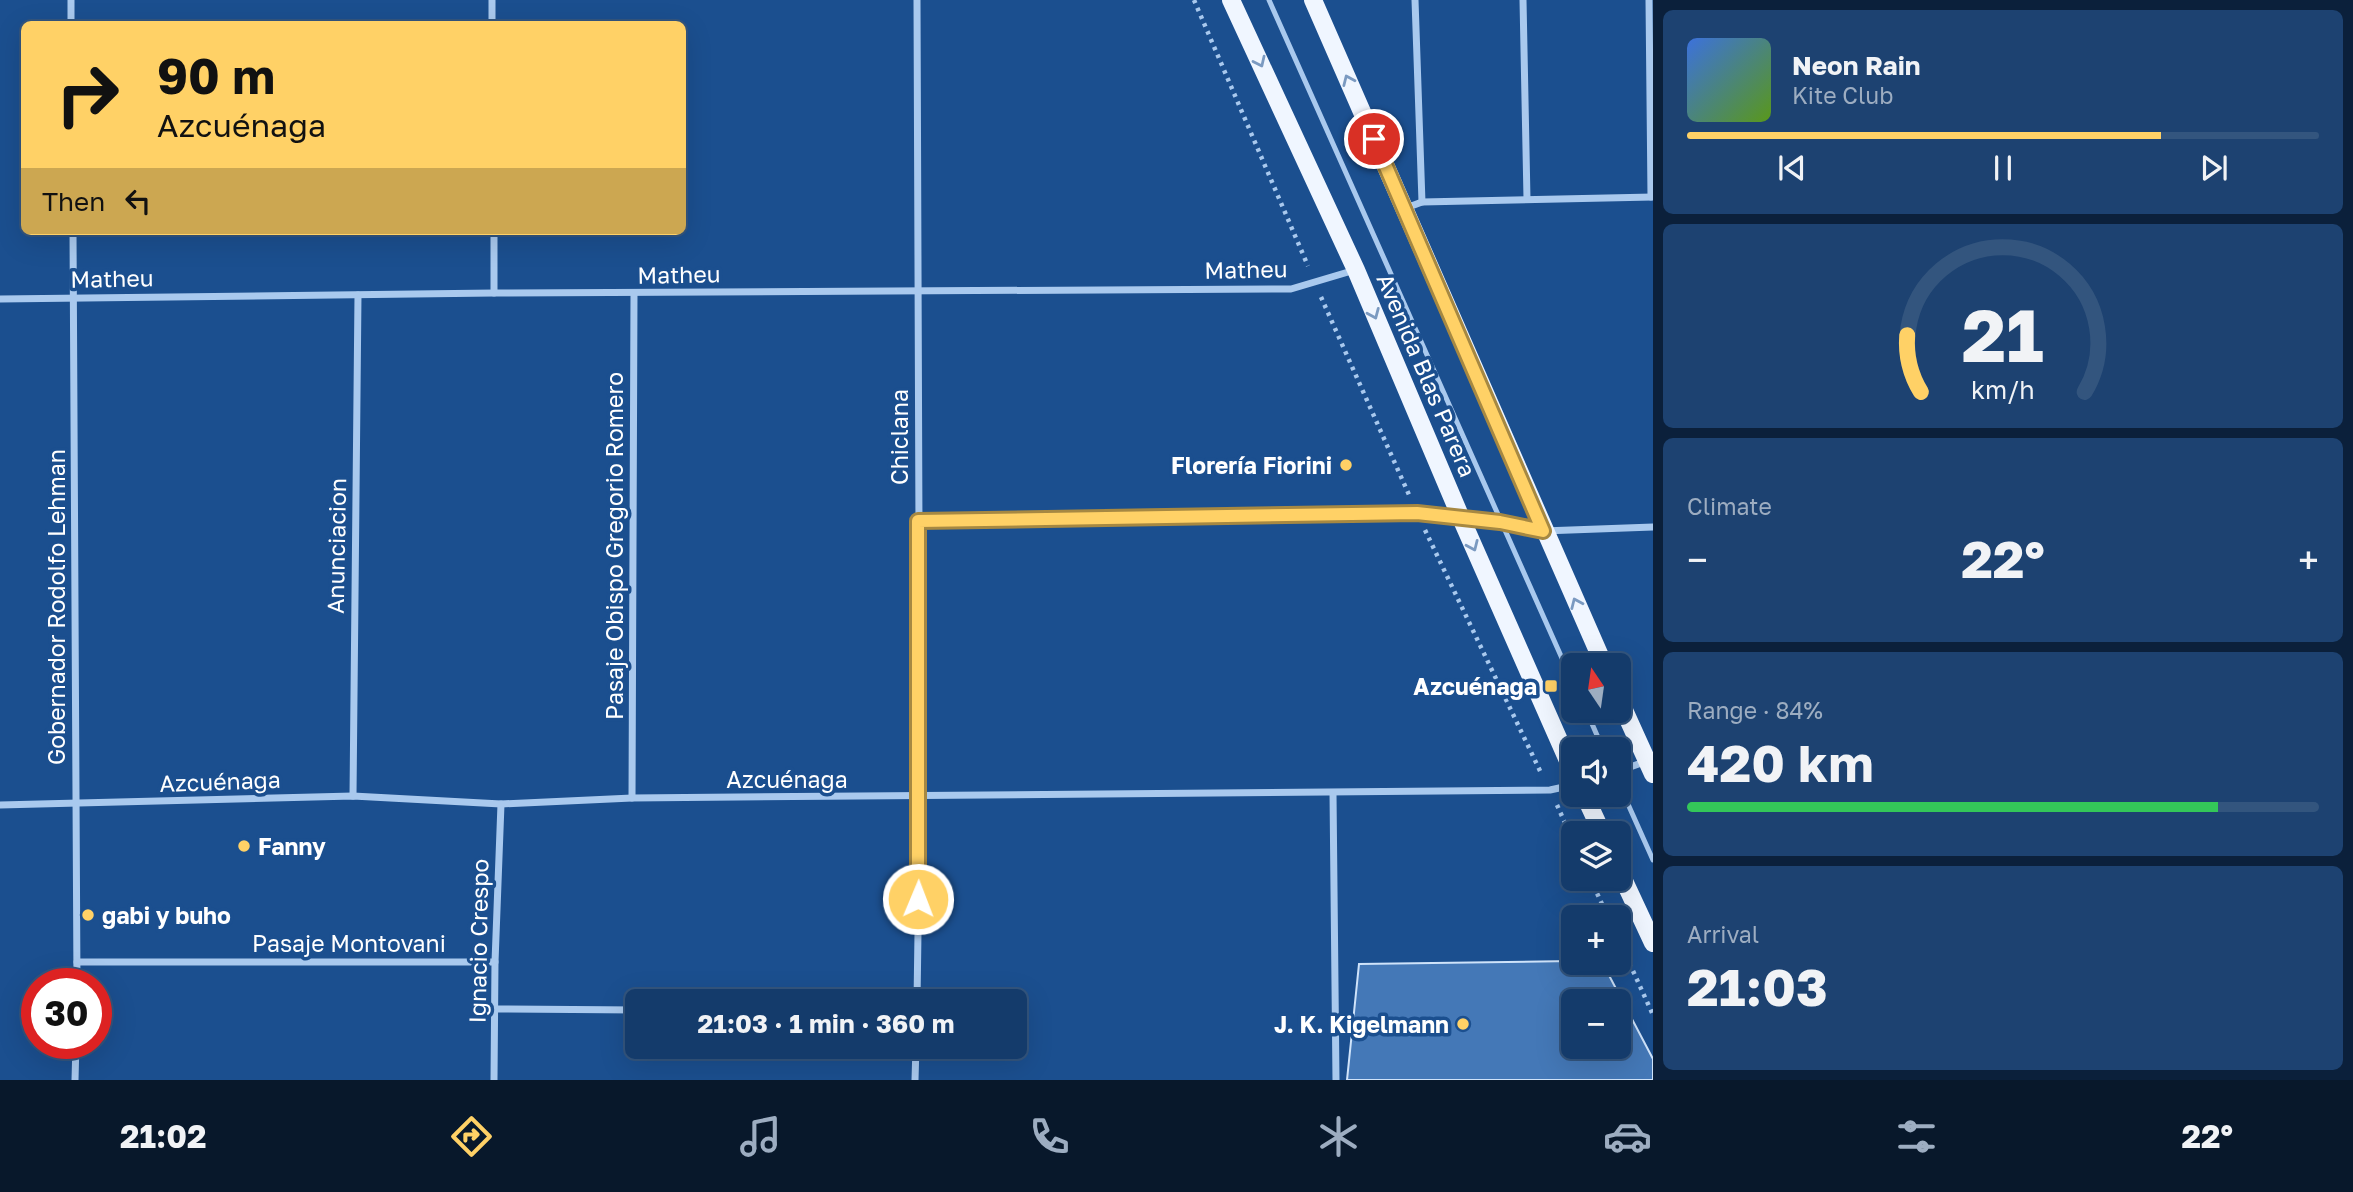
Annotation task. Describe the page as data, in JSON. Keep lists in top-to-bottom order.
{
  "streets": {
    "main road": ["Avenida Blas Parera"],
    "street": [
      "Matheu",
      "Chiclana",
      "Anunciacion",
      "Pasaje Obispo Gregorio Romero",
      "Gobernador Rodolfo Lehman",
      "Azcuénaga",
      "Ignacio Crespo",
      "Pasaje Montovani"
    ]
  },
  "crossings": [
    ["Matheu", "Avenida Blas Parera"],
    ["Matheu", "Chiclana"],
    ["Matheu", "Anunciacion"],
    ["Matheu", "Pasaje Obispo Gregorio Romero"],
    ["Matheu", "Gobernador Rodolfo Lehman"],
    ["Chiclana", "Azcuénaga"],
    ["Anunciacion", "Azcuénaga"],
    ["Pasaje Obispo Gregorio Romero", "Azcuénaga"],
    ["Gobernador Rodolfo Lehman", "Azcuénaga"],
    ["Gobernador Rodolfo Lehman", "Pasaje Montovani"],
    ["Azcuénaga", "Ignacio Crespo"],
    ["Ignacio Crespo", "Pasaje Montovani"]
  ],
  "places": {
    "other": [
      "Florería Fiorini",
      "Fanny",
      "gabi y buho",
      "J. K. Kigelmann"
    ],
    "transit": ["Azcuénaga"]
  },
  "north": "top",
  "page": {
    "turn": ["90 m", "Azcuénaga"],
    "song": ["Neon Rain", "Kite Club"],
    "then": "Then",
    "tile": [
      "Climate",
      ["Range · 84%", "420 km"],
      ["Arrival", "21:03"]
    ],
    "heat": ["−", "22°", "+"],
    "map_buttons": ["+", "−"],
    "limit": "30",
    "trip": "21:03 · 1 min · 360 m",
    "tabs": ["21:02", "22°"],
    "gauge": ["21", "km/h"]
  }
}
